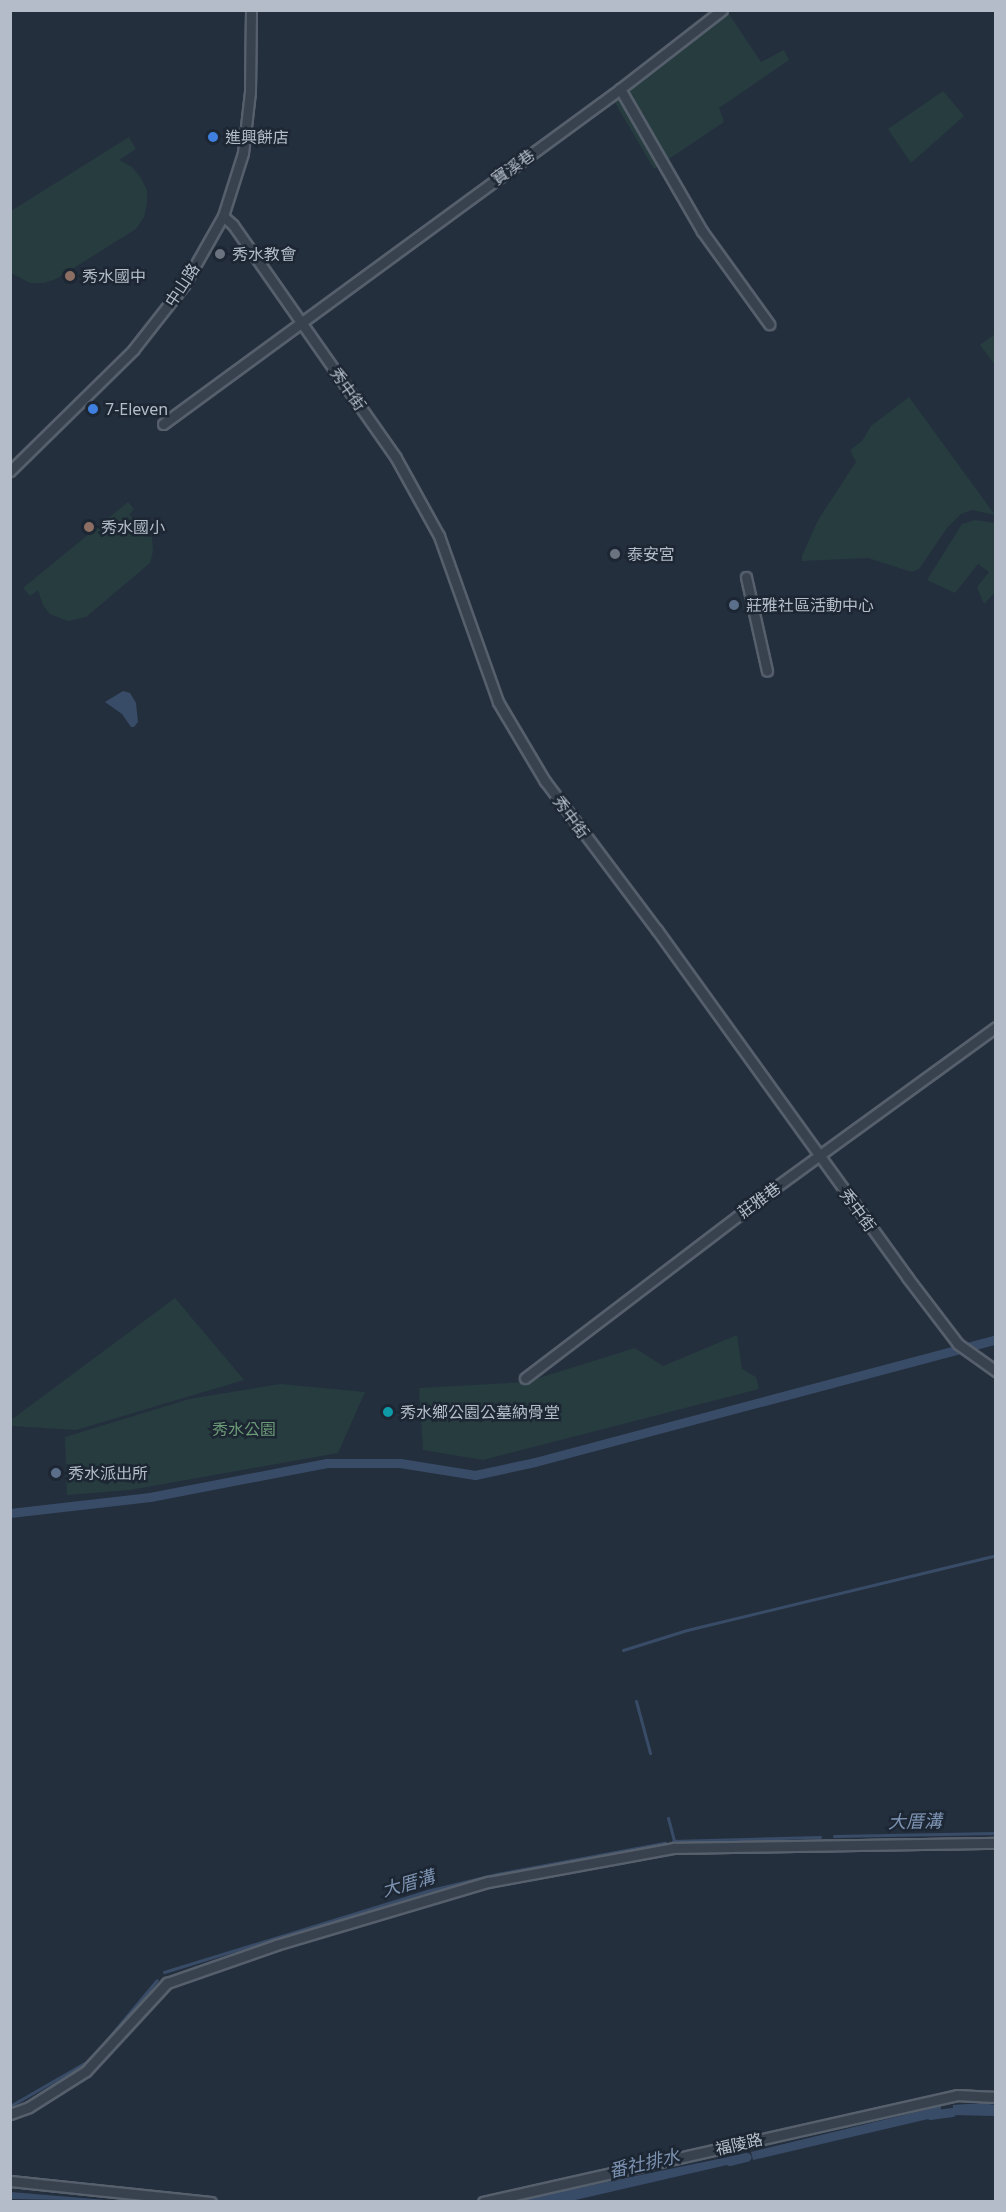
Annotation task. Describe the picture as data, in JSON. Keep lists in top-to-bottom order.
{
  "streets": {
    "street": [
      "寶溪巷",
      "中山路",
      "秀中街",
      "莊雅巷",
      "福陵路"
    ]
  },
  "crossings": [
    ["寶溪巷", "秀中街"],
    ["中山路", "秀中街"],
    ["秀中街", "莊雅巷"]
  ],
  "water": ["大厝溝", "番社排水"],
  "parks": ["秀水公園"],
  "places": [
    "進興餅店",
    "秀水教會",
    "秀水國中",
    "7-Eleven",
    "秀水國小",
    "泰安宮",
    "莊雅社區活動中心",
    "秀水鄉公園公墓納骨堂",
    "秀水派出所"
  ]
}
